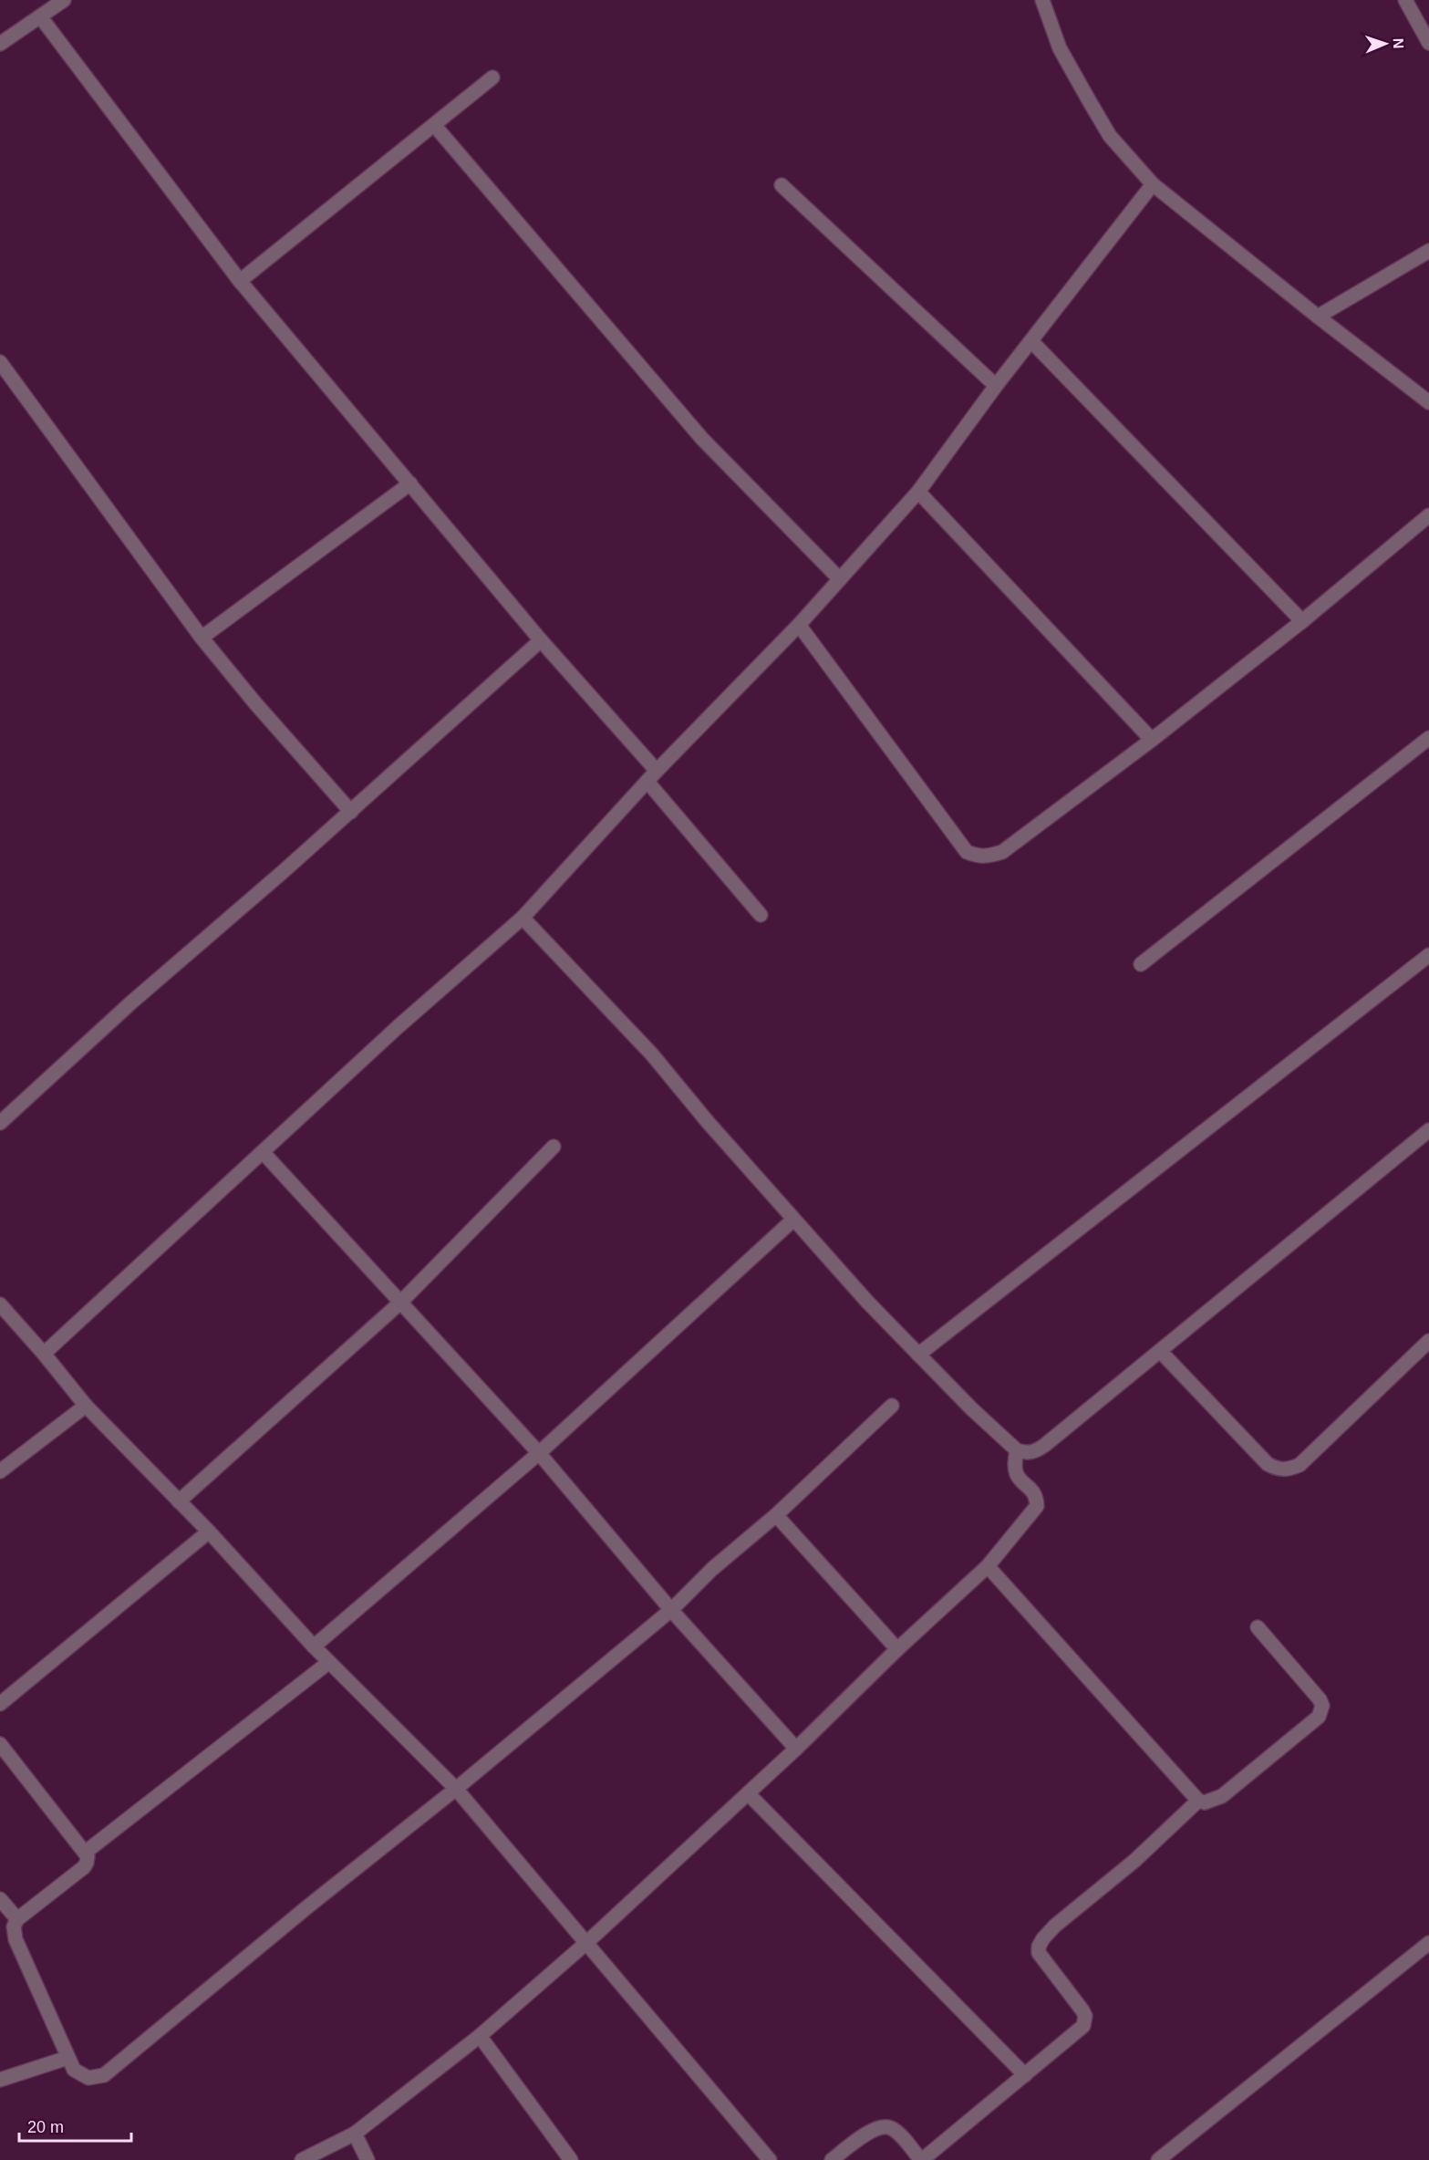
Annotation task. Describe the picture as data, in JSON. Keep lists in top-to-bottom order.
{
  "scale_bar": "20 m",
  "north": "right"
}
